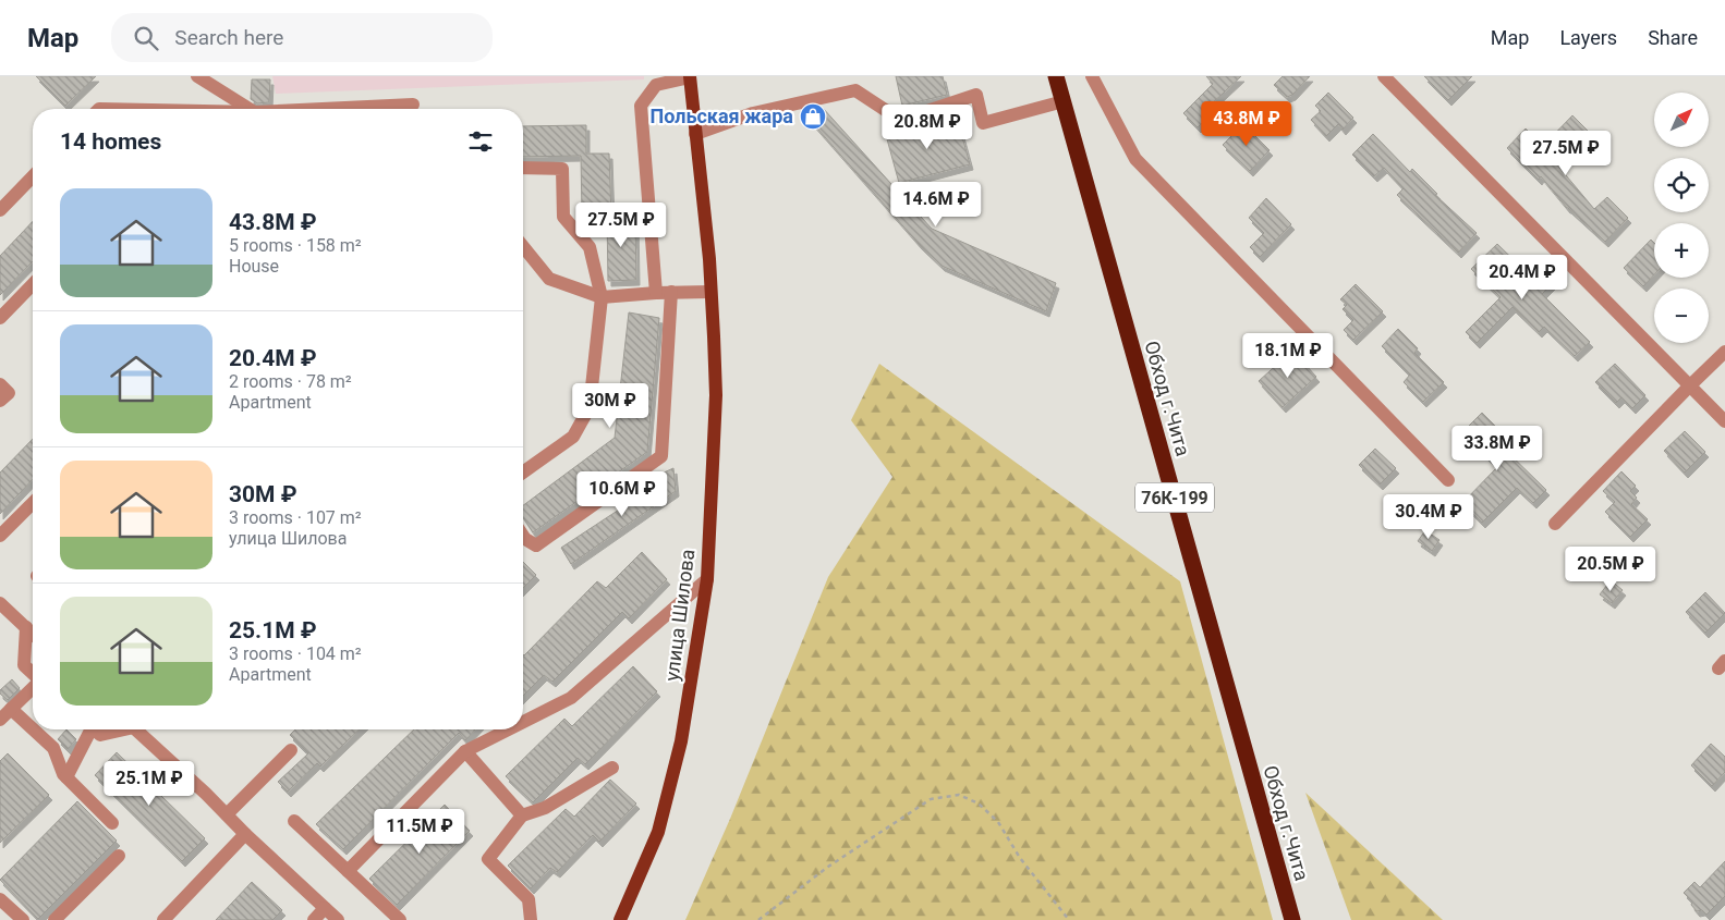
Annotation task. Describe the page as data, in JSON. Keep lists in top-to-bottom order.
{
  "streets": {
    "highway": ["Обход г.Чита", "76К-199"],
    "main road": ["улица Шилова"]
  },
  "places": {
    "shop": ["Польская жара"]
  },
  "north": "top right",
  "page": {
    "header": "Map",
    "search": "Search here",
    "nav": ["Map", "Layers", "Share"],
    "map_buttons": ["+", "−"],
    "price": [
      "43.8M ₽",
      "20.8M ₽",
      "27.5M ₽",
      "14.6M ₽",
      "27.5M ₽",
      "20.4M ₽",
      "18.1M ₽",
      "30M ₽",
      "33.8M ₽",
      "10.6M ₽",
      "30.4M ₽",
      "20.5M ₽",
      "25.1M ₽",
      "11.5M ₽"
    ],
    "heading": "14 homes",
    "list": [
      {
        "name": "43.8M ₽",
        "note": "5 rooms · 158 m² · House"
      },
      {
        "name": "20.4M ₽",
        "note": "2 rooms · 78 m² · Apartment"
      },
      {
        "name": "30M ₽",
        "note": "3 rooms · 107 m² · улица Шилова"
      },
      {
        "name": "25.1M ₽",
        "note": "3 rooms · 104 m² · Apartment"
      }
    ]
  }
}
